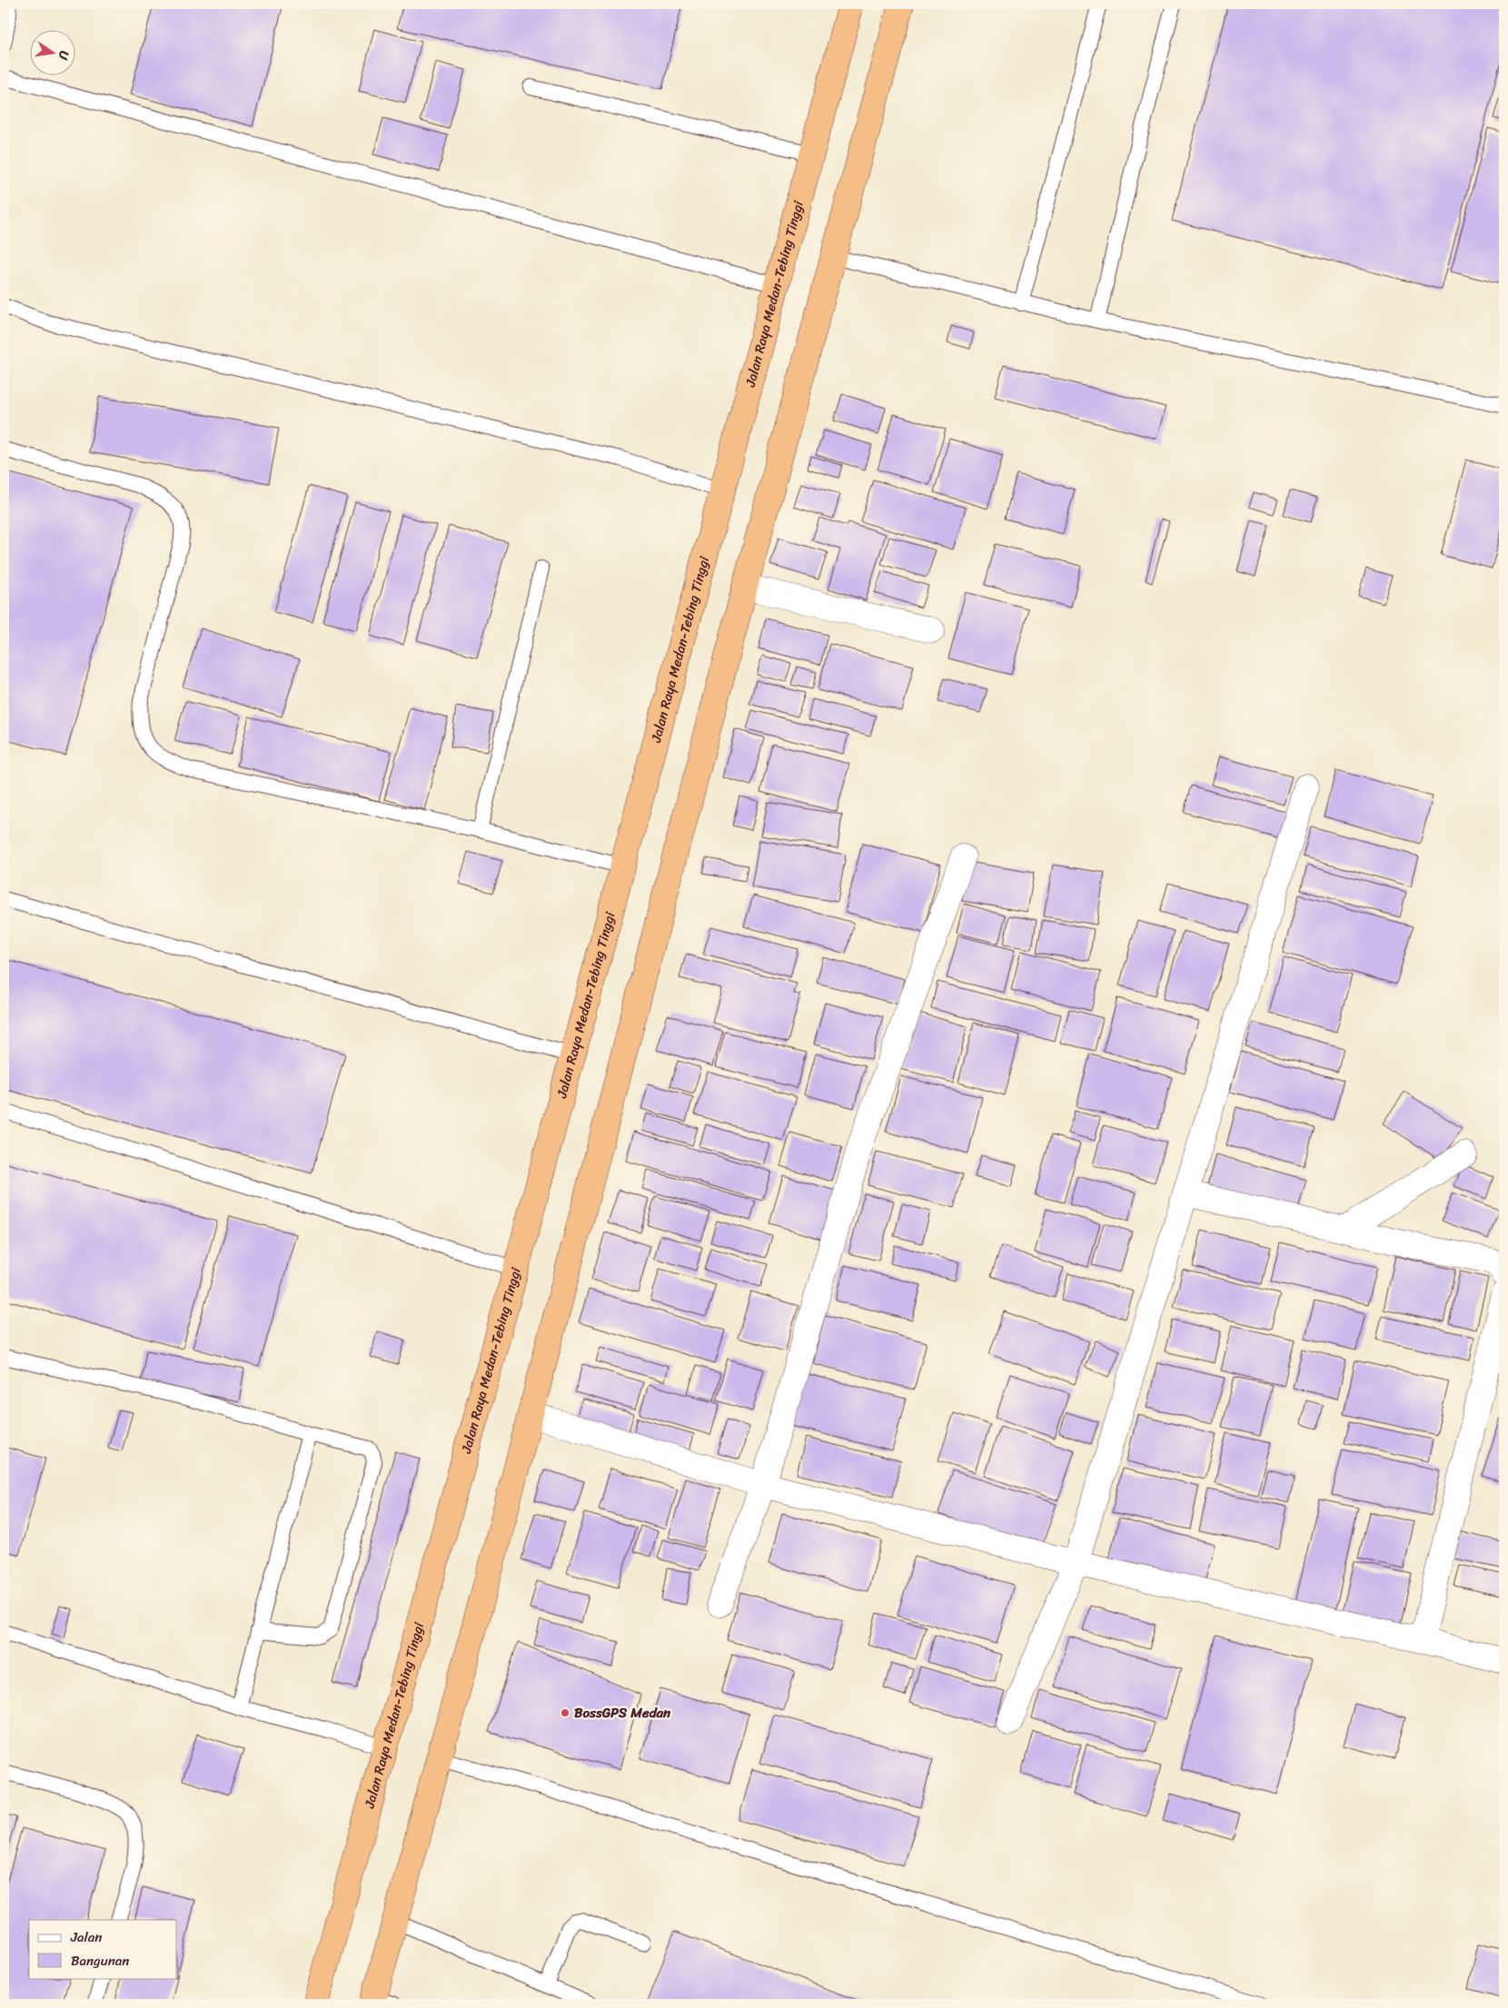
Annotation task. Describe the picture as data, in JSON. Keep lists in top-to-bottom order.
{
  "streets": {
    "highway": ["Jalan Raya Medan-Tebing Tinggi"]
  },
  "places": ["BossGPS Medan"],
  "legend": ["Jalan", "Bangunan"],
  "north": "right"
}
